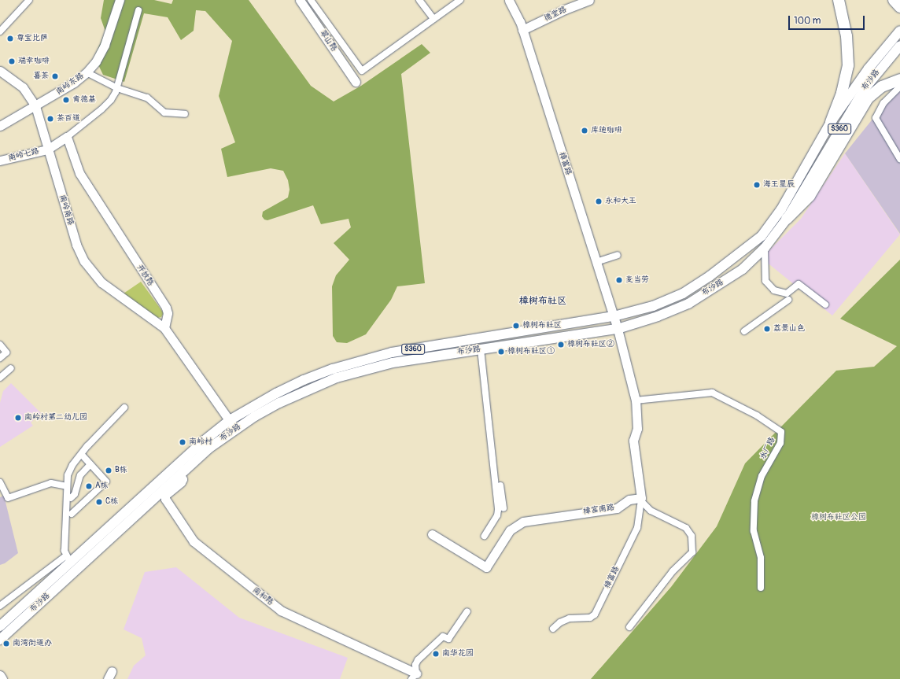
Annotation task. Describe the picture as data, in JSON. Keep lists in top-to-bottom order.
{
  "streets": {
    "main road": ["布沙路", "S360"],
    "street": [
      "德堂路",
      "翠山路",
      "南岭东路",
      "南岭七路",
      "樟富路",
      "南岭南路",
      "开放路",
      "水厂路",
      "樟富南路",
      "南和路"
    ]
  },
  "crossings": [
    ["德堂路", "樟富路"],
    ["布沙路", "樟富路"],
    ["布沙路", "南和路"],
    ["南岭东路", "南岭南路"],
    ["南岭七路", "南岭南路"],
    ["樟富路", "樟富南路"],
    ["南岭南路", "开放路"]
  ],
  "districts": ["樟树布社区"],
  "parks": ["樟树布社区公园"],
  "places": [
    "尊宝比萨",
    "瑞幸咖啡",
    "喜茶",
    "肯德基",
    "茶百道",
    "库迪咖啡",
    "海王星辰",
    "永和大王",
    "麦当劳",
    "樟树布社区",
    "荔景山色",
    "樟树布社区②",
    "樟树布社区①",
    "南岭村第二幼儿园",
    "南岭村",
    "B栋",
    "A栋",
    "C栋",
    "南湾街道办",
    "南华花园"
  ],
  "scale_bar": "100 m"
}
